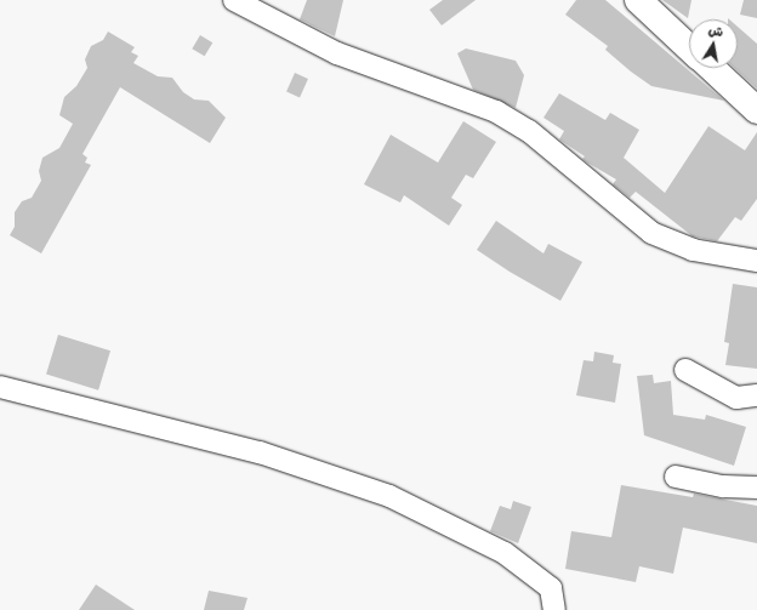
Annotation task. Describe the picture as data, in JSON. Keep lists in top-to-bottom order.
{
  "north": "top"
}
